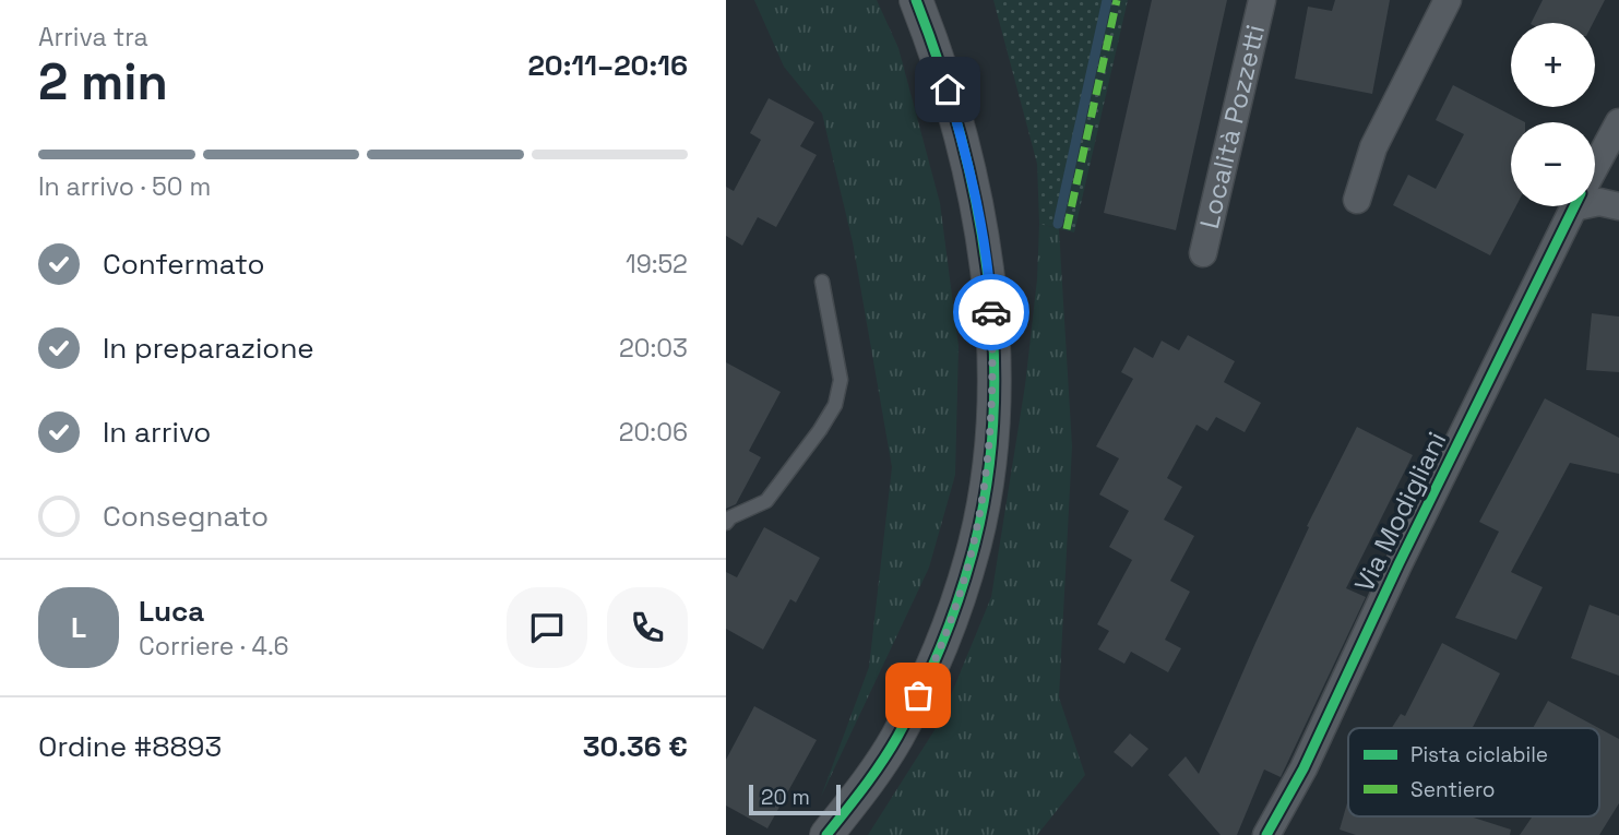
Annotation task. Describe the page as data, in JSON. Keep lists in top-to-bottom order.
{
  "streets": {
    "street": ["Località Pozzetti", "Via Modigliani"]
  },
  "legend": ["Pista ciclabile", "Sentiero"],
  "scale_bar": "20 m",
  "page": {
    "heading": ["2 min", "Arriva tra", "20:11–20:16"],
    "panel": [
      "Luca",
      "Corriere · 4.6",
      "Ordine #8893",
      "30.36 €"
    ],
    "map_buttons": ["+", "−"],
    "bar": "In arrivo · 50 m",
    "list": [
      ["Confermato", "19:52"],
      ["In preparazione", "20:03"],
      ["In arrivo", "20:06"],
      "Consegnato"
    ],
    "round": "L",
    "scale": "20 m"
  }
}
